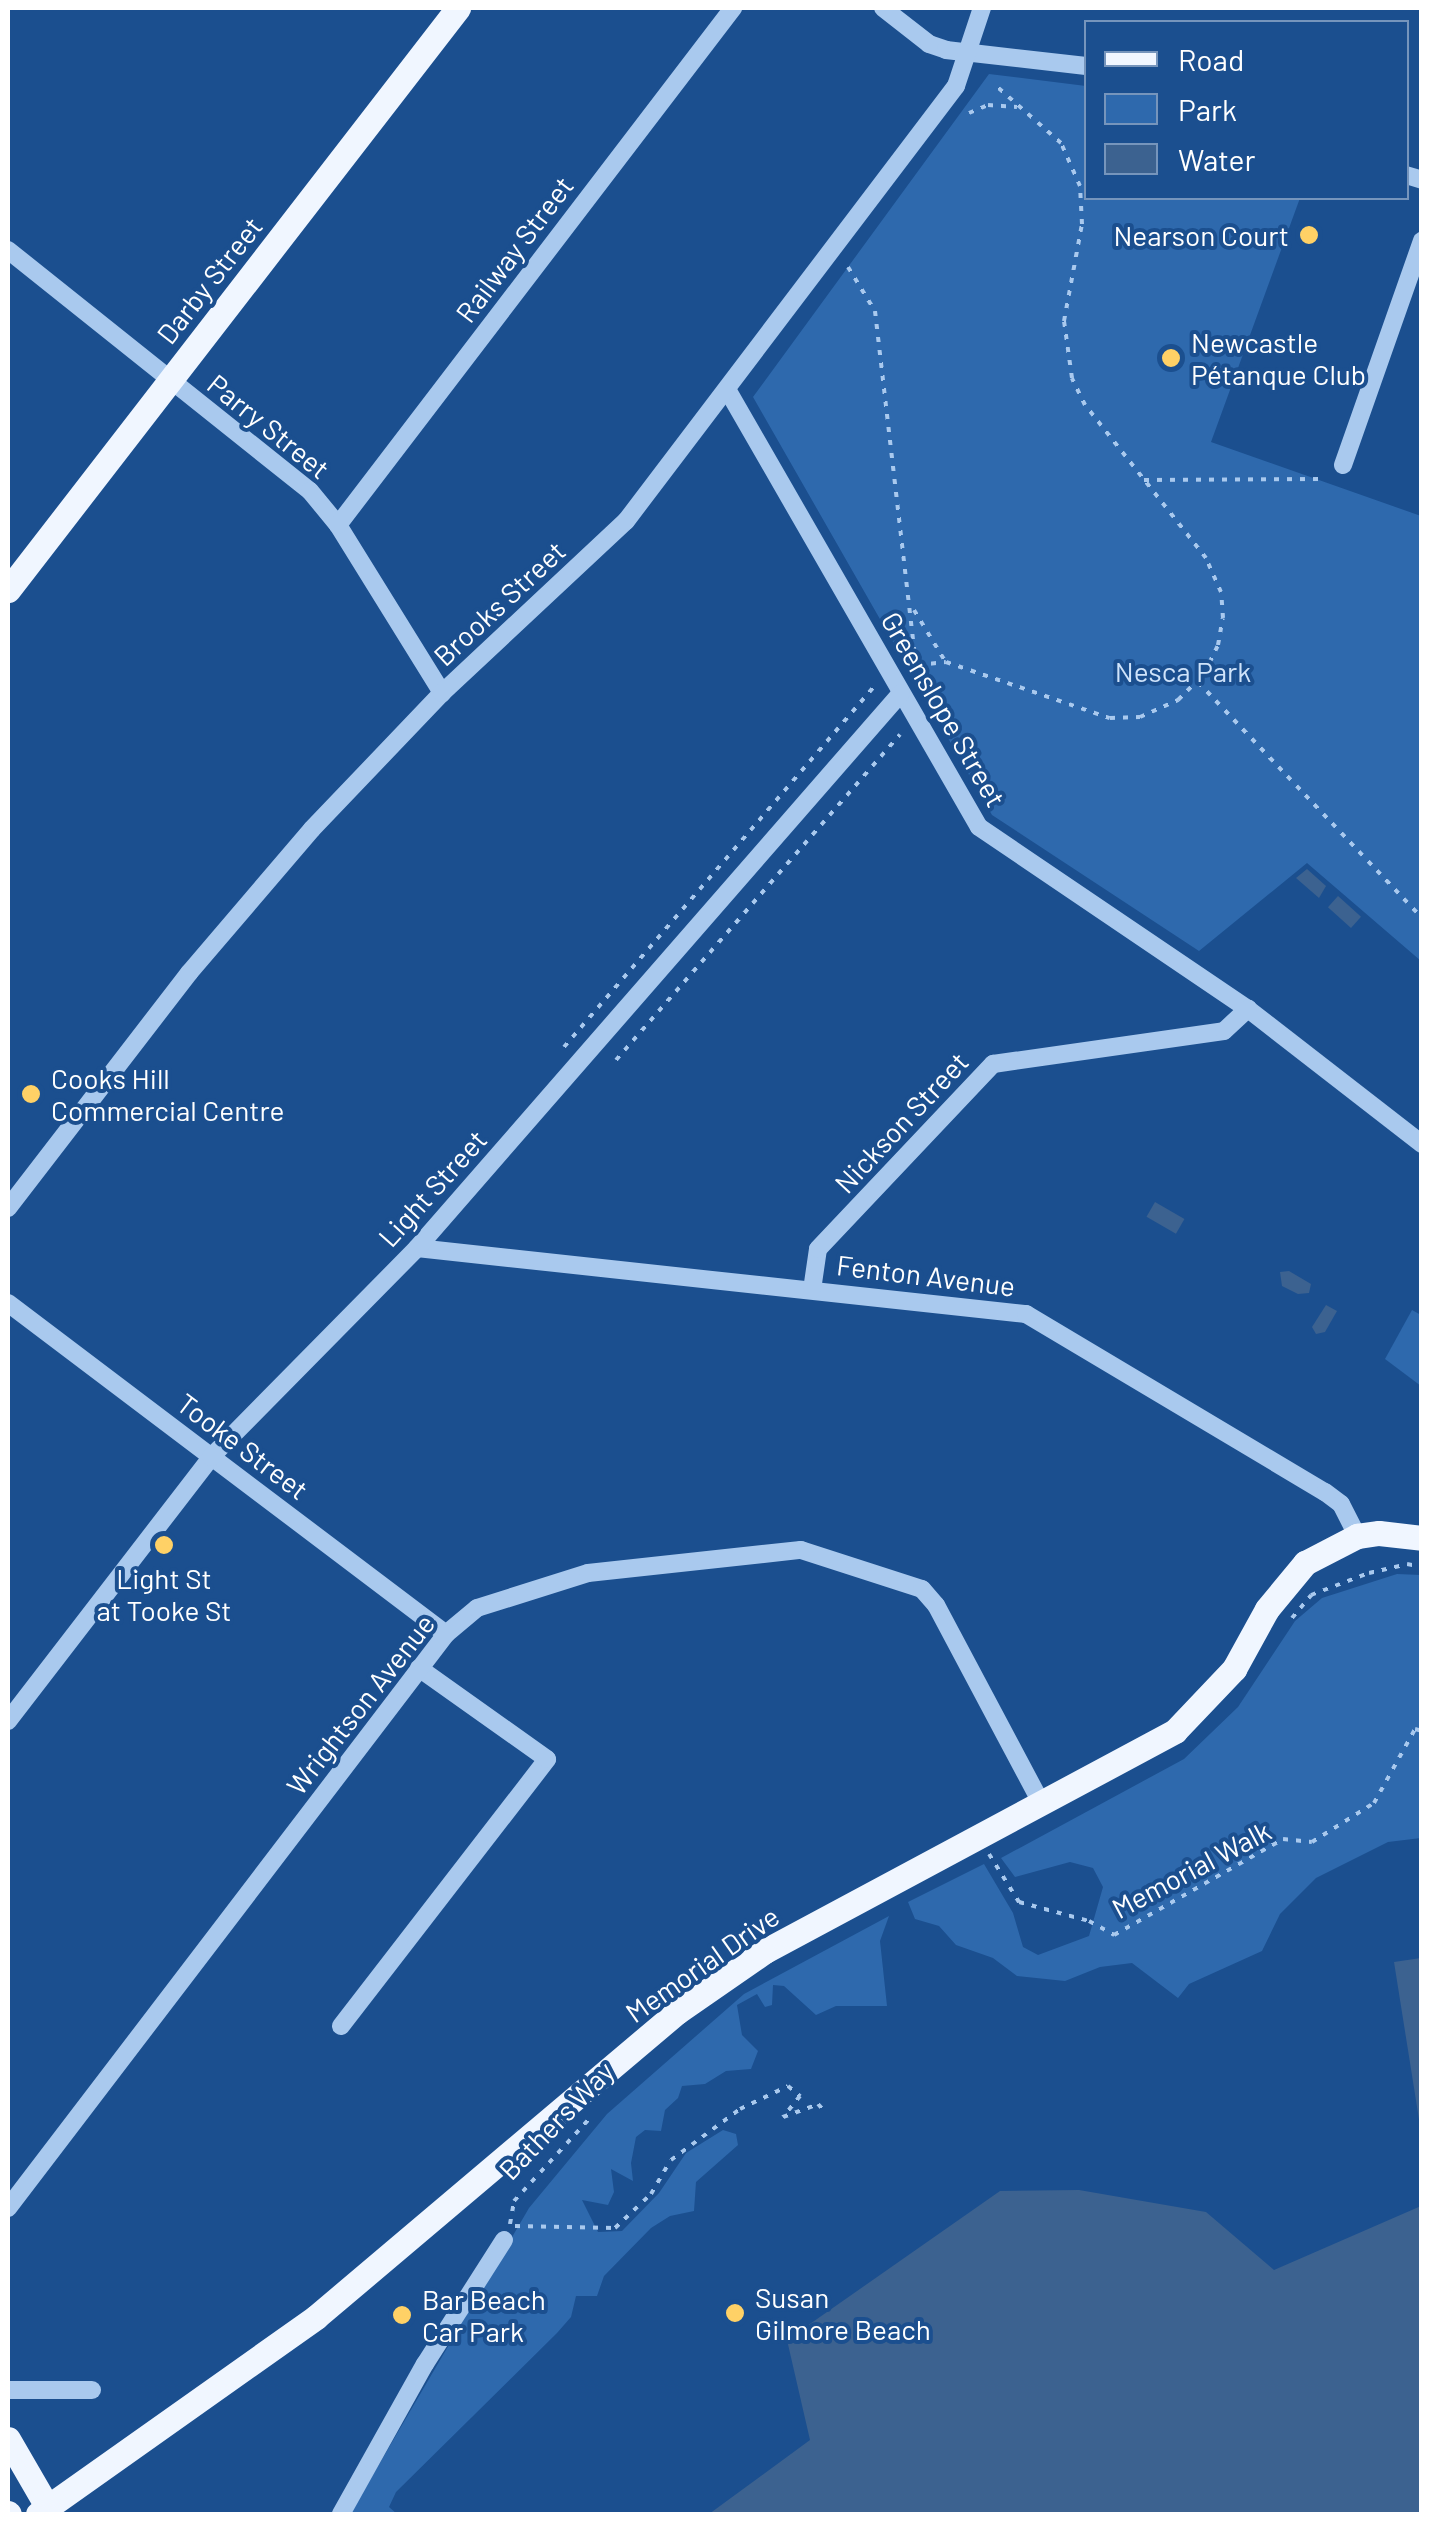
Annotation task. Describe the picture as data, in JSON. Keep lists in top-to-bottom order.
{
  "streets": {
    "main road": ["Darby Street", "Memorial Drive"],
    "street": [
      "Railway Street",
      "Parry Street",
      "Brooks Street",
      "Greenslope Street",
      "Nickson Street",
      "Light Street",
      "Fenton Avenue",
      "Tooke Street",
      "Wrightson Avenue"
    ],
    "path": ["Memorial Walk", "Bathers Way"]
  },
  "crossings": [
    ["Railway Street", "Parry Street"],
    ["Darby Street", "Parry Street"],
    ["Parry Street", "Brooks Street"],
    ["Brooks Street", "Greenslope Street"],
    ["Greenslope Street", "Nickson Street"],
    ["Greenslope Street", "Light Street"],
    ["Nickson Street", "Fenton Avenue"],
    ["Light Street", "Fenton Avenue"],
    ["Light Street", "Tooke Street"],
    ["Fenton Avenue", "Memorial Drive"],
    ["Tooke Street", "Wrightson Avenue"],
    ["Wrightson Avenue", "Memorial Drive"]
  ],
  "parks": ["Nesca Park"],
  "places": [
    "Nearson Court",
    "Newcastle Pétanque Club",
    "Cooks Hill Commercial Centre",
    "Light St at Tooke St",
    "Susan Gilmore Beach",
    "Bar Beach Car Park"
  ],
  "legend": ["Road", "Park", "Water"]
}
